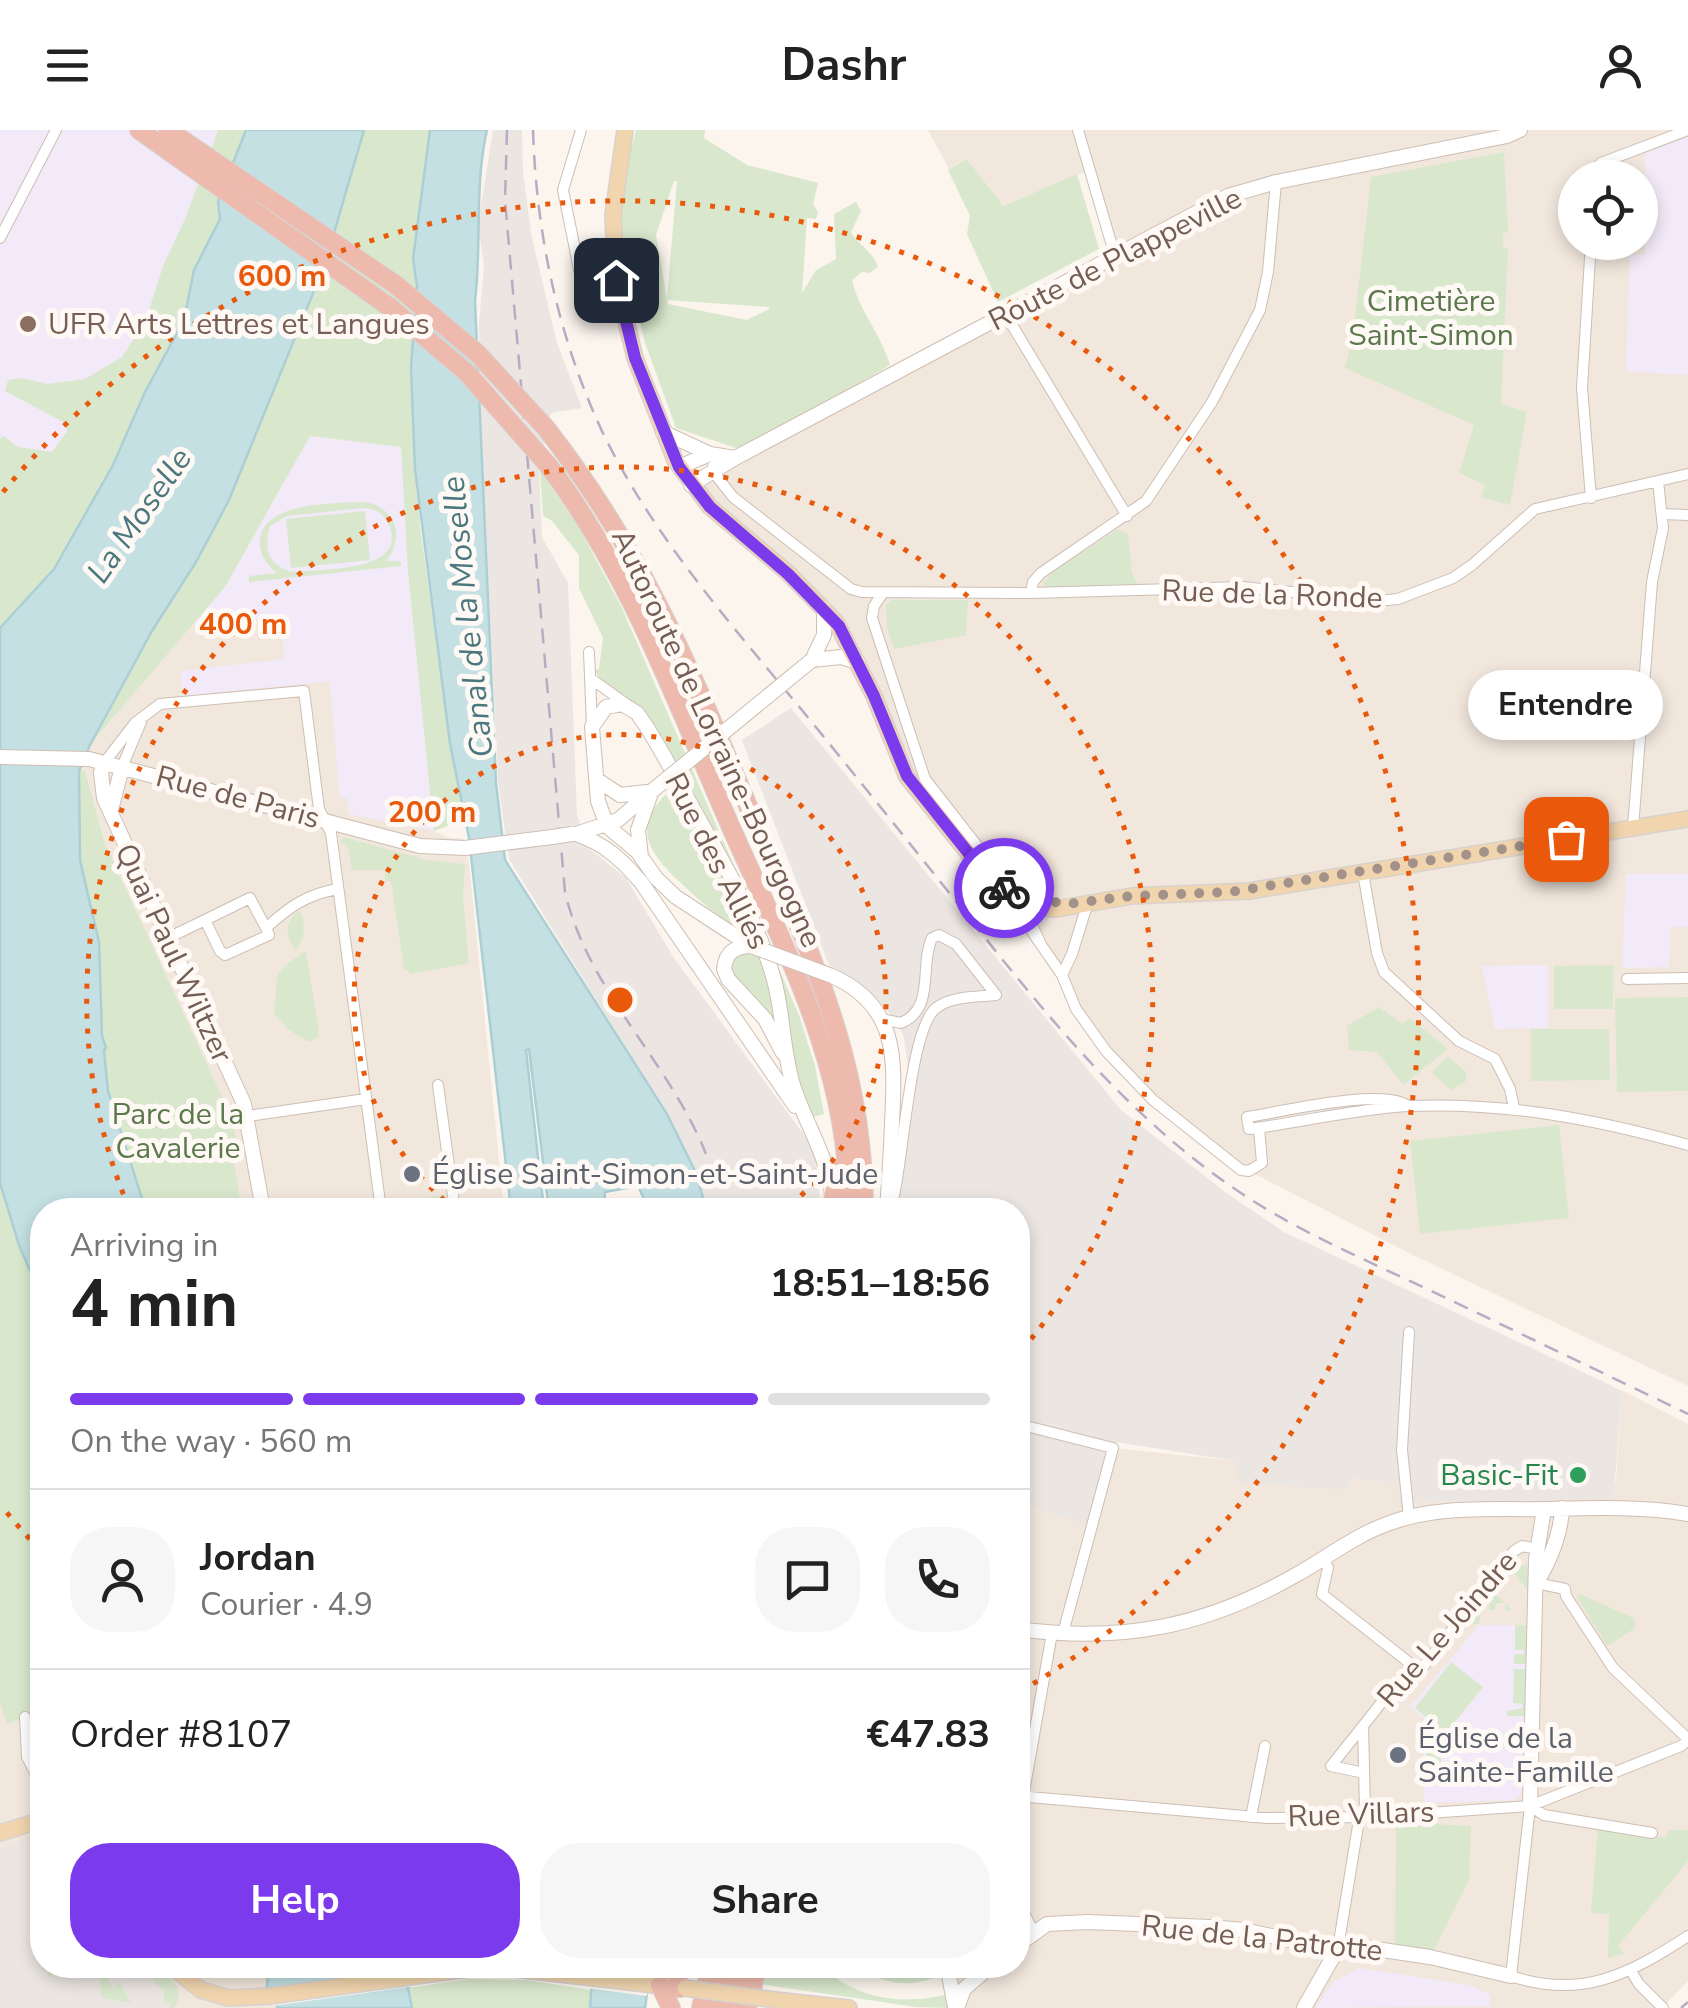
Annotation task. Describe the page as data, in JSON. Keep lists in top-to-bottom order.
{
  "streets": {
    "highway": ["Autoroute de Lorraine-Bourgogne"],
    "main road": [
      "Route de Plappeville",
      "Rue de Paris",
      "Rue des Alliés",
      "Quai Paul Wiltzer",
      "Rue de la Patrotte"
    ],
    "street": ["Rue de la Ronde", "Rue Le Joindre", "Rue Villars"]
  },
  "crossings": [
    ["Route de Plappeville", "Rue de la Ronde"],
    ["Rue de Paris", "Rue des Alliés"],
    ["Rue de Paris", "Quai Paul Wiltzer"],
    ["Rue Le Joindre", "Rue Villars"],
    ["Rue Le Joindre", "Rue de la Patrotte"]
  ],
  "water": ["La Moselle", "Canal de la Moselle"],
  "parks": ["Cimetière Saint-Simon", "Parc de la Cavalerie"],
  "places": [
    "UFR Arts Lettres et Langues",
    "Entendre",
    "Église Saint-Simon-et-Saint-Jude",
    "Basic-Fit",
    "Église de la Sainte-Famille"
  ],
  "page": {
    "header": "Dashr",
    "bubble": "Entendre",
    "heading": ["4 min", "Arriving in", "18:51–18:56"],
    "panel": [
      "Jordan",
      "Courier · 4.9",
      "Order #8107",
      "€47.83"
    ],
    "bar": "On the way · 560 m",
    "buttons": ["Help", "Share"]
  },
  "rings": ["600 m", "400 m", "200 m"]
}
